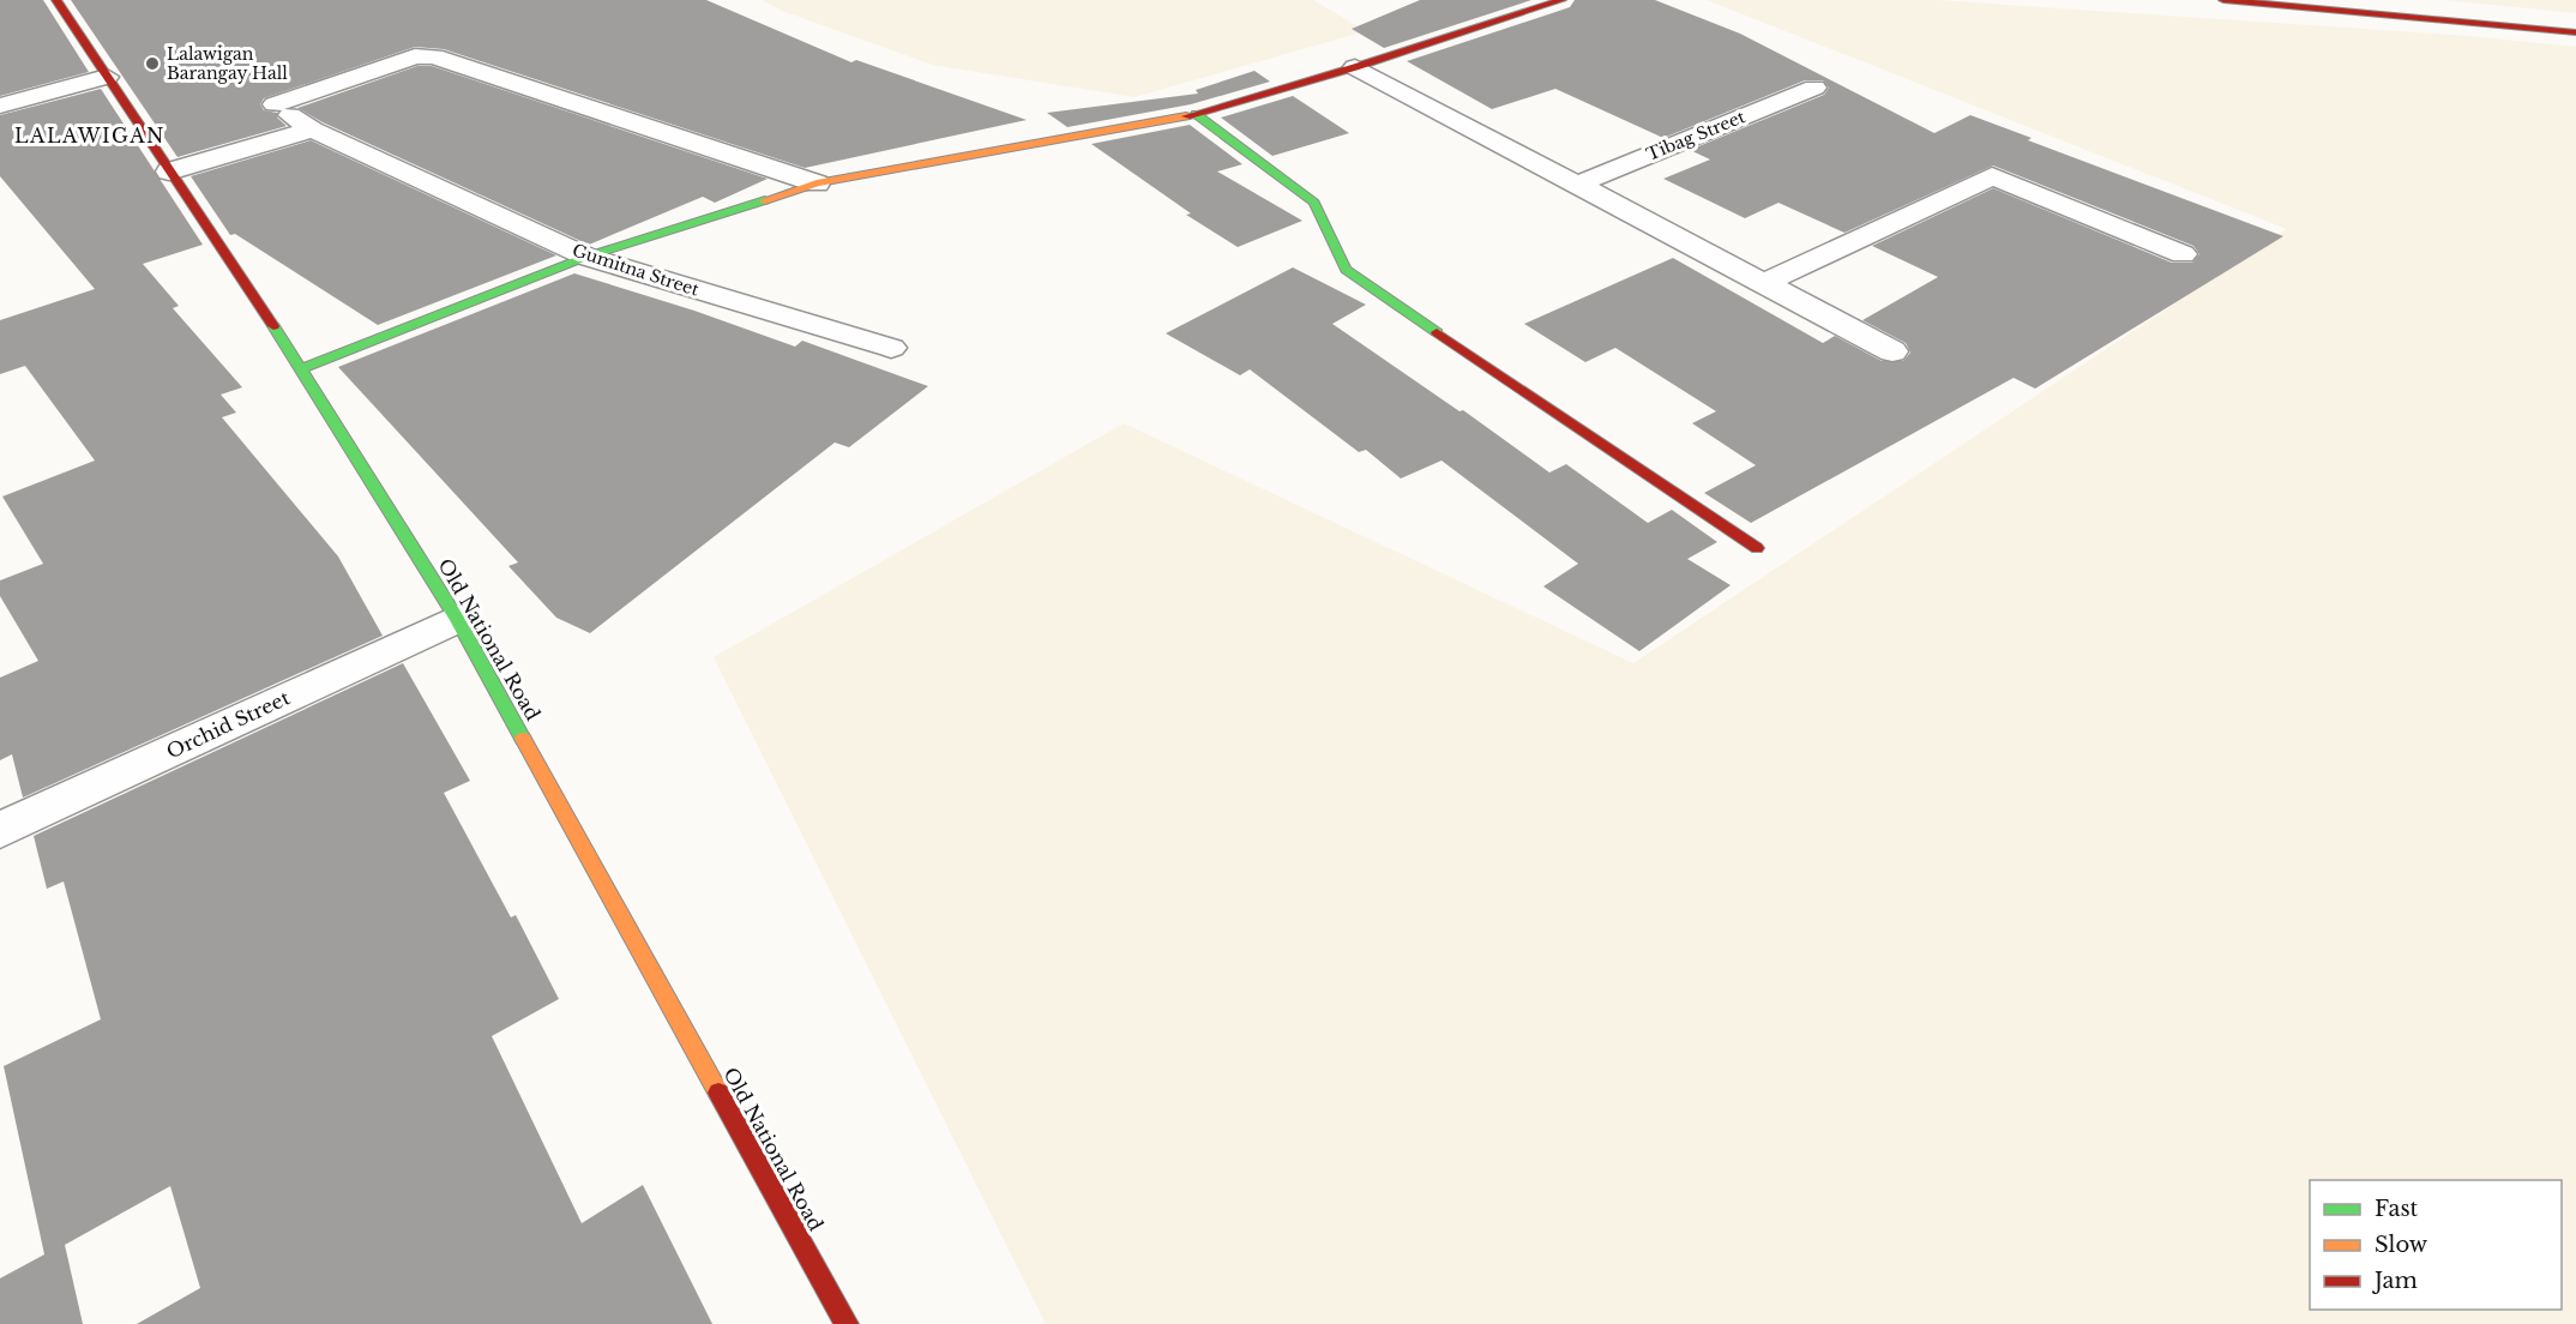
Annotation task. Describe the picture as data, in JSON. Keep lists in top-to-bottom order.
{
  "streets": {
    "street": [
      "Tibag Street",
      "Gumitna Street",
      "Old National Road",
      "Orchid Street"
    ]
  },
  "crossings": [
    ["Old National Road", "Orchid Street"]
  ],
  "districts": ["LALAWIGAN"],
  "places": ["Lalawigan Barangay Hall"],
  "legend": ["Fast", "Slow", "Jam"]
}
